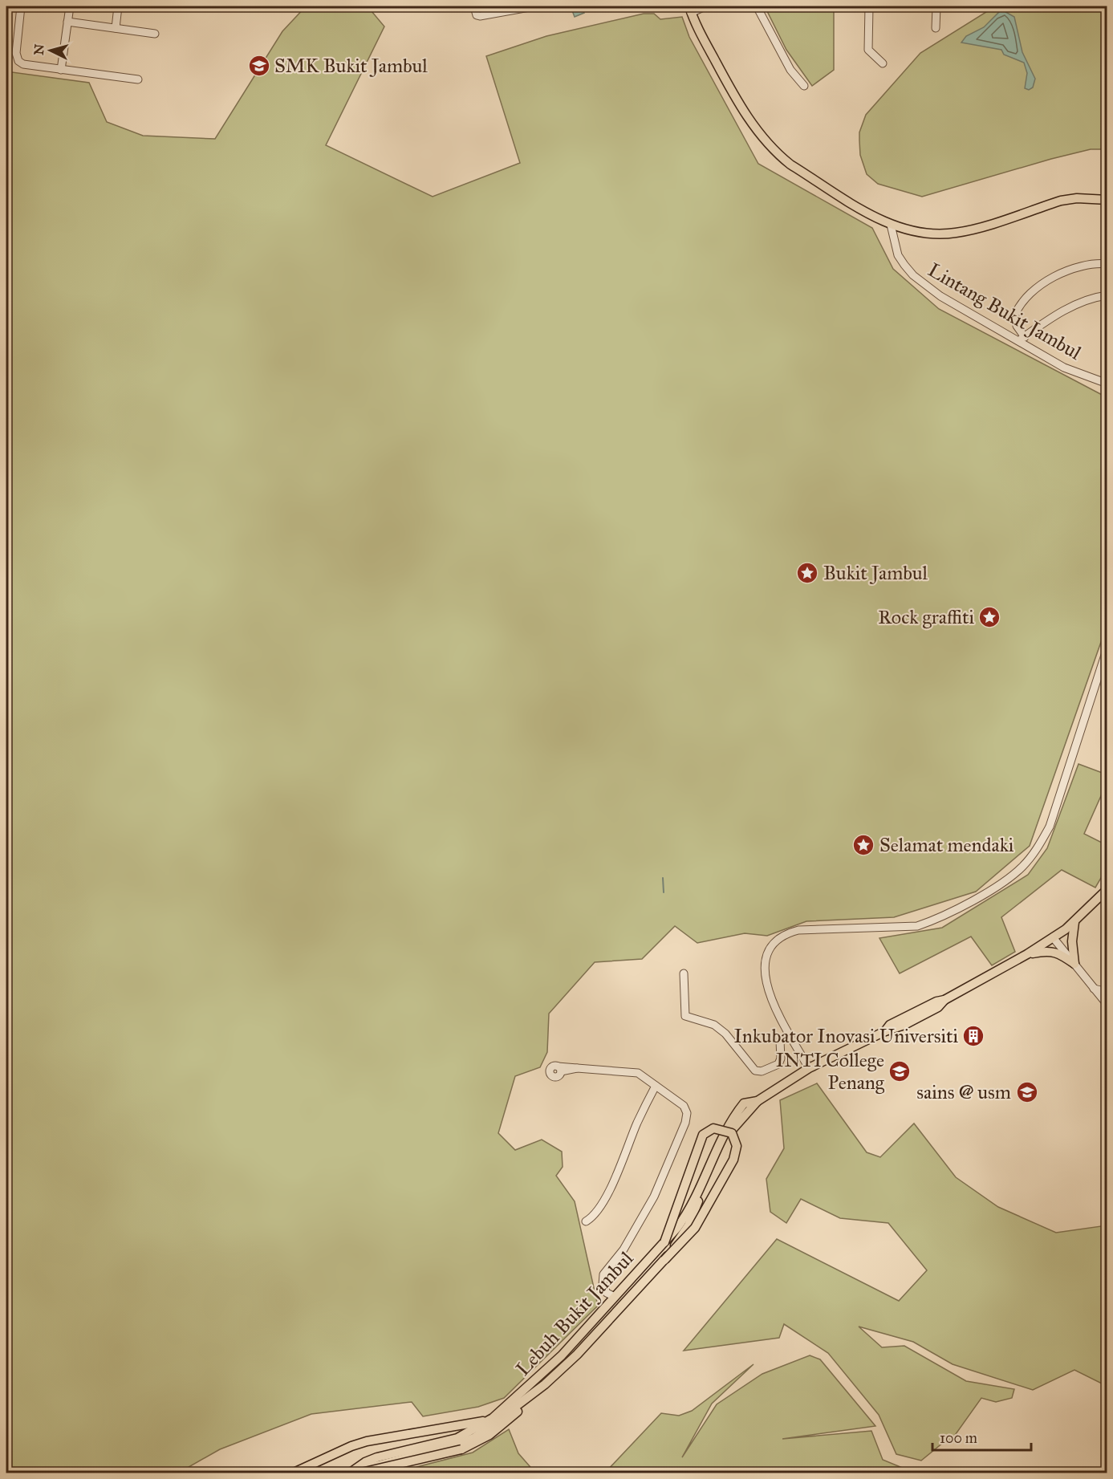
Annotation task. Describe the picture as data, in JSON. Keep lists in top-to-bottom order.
{
  "streets": {
    "main road": ["Lebuh Bukit Jambul"],
    "street": ["Lintang Bukit Jambul"]
  },
  "places": {
    "school or university": ["SMK Bukit Jambul", "INTI College Penang", "sains @ usm"],
    "place": ["Bukit Jambul", "Rock graffiti", "Selamat mendaki"],
    "building": ["Inkubator Inovasi Universiti"]
  },
  "scale_bar": "100 m",
  "north": "left"
}
